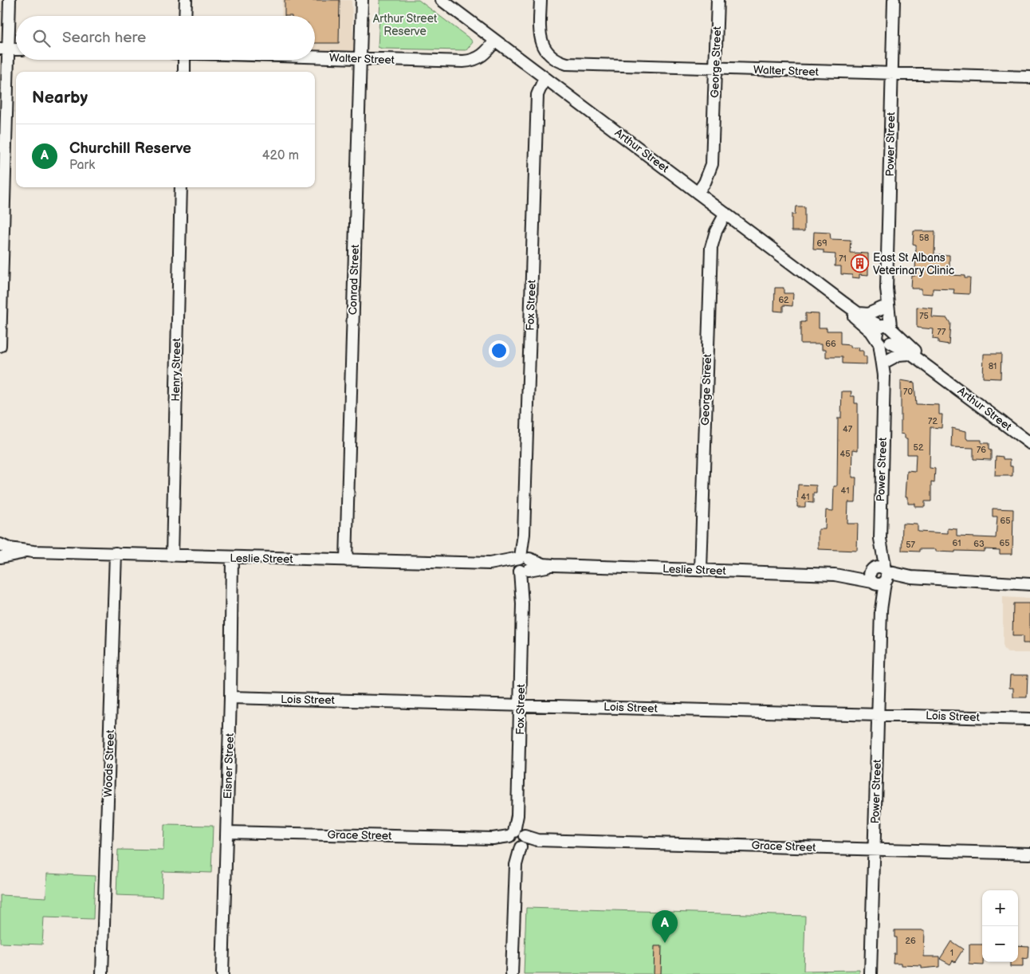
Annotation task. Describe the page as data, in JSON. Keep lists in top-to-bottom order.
{
  "streets": {
    "street": [
      "Walter Street",
      "George Street",
      "Power Street",
      "Arthur Street",
      "Conrad Street",
      "Fox Street",
      "Henry Street",
      "Leslie Street",
      "Lois Street",
      "Woods Street",
      "Eisner Street",
      "Grace Street"
    ]
  },
  "crossings": [
    ["Walter Street", "George Street"],
    ["Walter Street", "Power Street"],
    ["Walter Street", "Arthur Street"],
    ["Walter Street", "Conrad Street"],
    ["George Street", "Arthur Street"],
    ["George Street", "Leslie Street"],
    ["Power Street", "Arthur Street"],
    ["Power Street", "Leslie Street"],
    ["Power Street", "Lois Street"],
    ["Power Street", "Grace Street"],
    ["Arthur Street", "Fox Street"],
    ["Conrad Street", "Leslie Street"],
    ["Fox Street", "Leslie Street"],
    ["Fox Street", "Lois Street"],
    ["Fox Street", "Grace Street"],
    ["Henry Street", "Leslie Street"],
    ["Leslie Street", "Woods Street"],
    ["Leslie Street", "Eisner Street"],
    ["Lois Street", "Eisner Street"],
    ["Eisner Street", "Grace Street"]
  ],
  "parks": ["Arthur Street Reserve"],
  "places": {
    "building": ["East St Albans Veterinary Clinic"]
  },
  "house_numbers": [
    "58",
    "69",
    "71",
    "62",
    "75",
    "77",
    "66",
    "81",
    "70",
    "72",
    "47",
    "52",
    "76",
    "45",
    "41",
    "41",
    "65",
    "61",
    "65",
    "63",
    "57",
    "26",
    "1"
  ],
  "page": {
    "search": "Search here",
    "heading": "Nearby",
    "list": [
      {
        "mark": "A",
        "name": "Churchill Reserve",
        "note": "Park",
        "value": "420 m"
      }
    ],
    "map_buttons": ["+", "−"],
    "pins": "A"
  }
}
